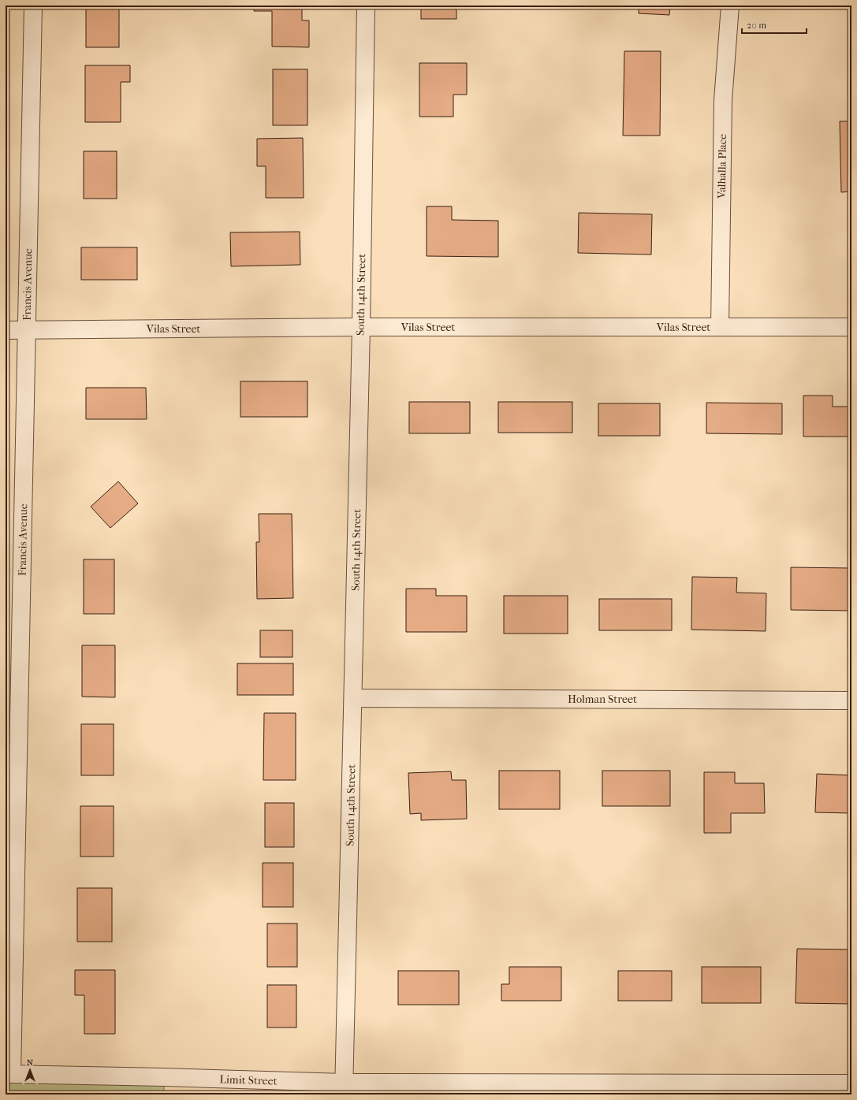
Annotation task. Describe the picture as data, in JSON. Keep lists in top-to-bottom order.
{
  "streets": {
    "street": [
      "Valhalla Place",
      "Francis Avenue",
      "South 14th Street",
      "Vilas Street",
      "Holman Street",
      "Limit Street"
    ]
  },
  "crossings": [
    ["Valhalla Place", "Vilas Street"],
    ["Francis Avenue", "Vilas Street"],
    ["Francis Avenue", "Limit Street"],
    ["South 14th Street", "Vilas Street"],
    ["South 14th Street", "Holman Street"],
    ["South 14th Street", "Limit Street"]
  ],
  "scale_bar": "20 m",
  "north": "top"
}
